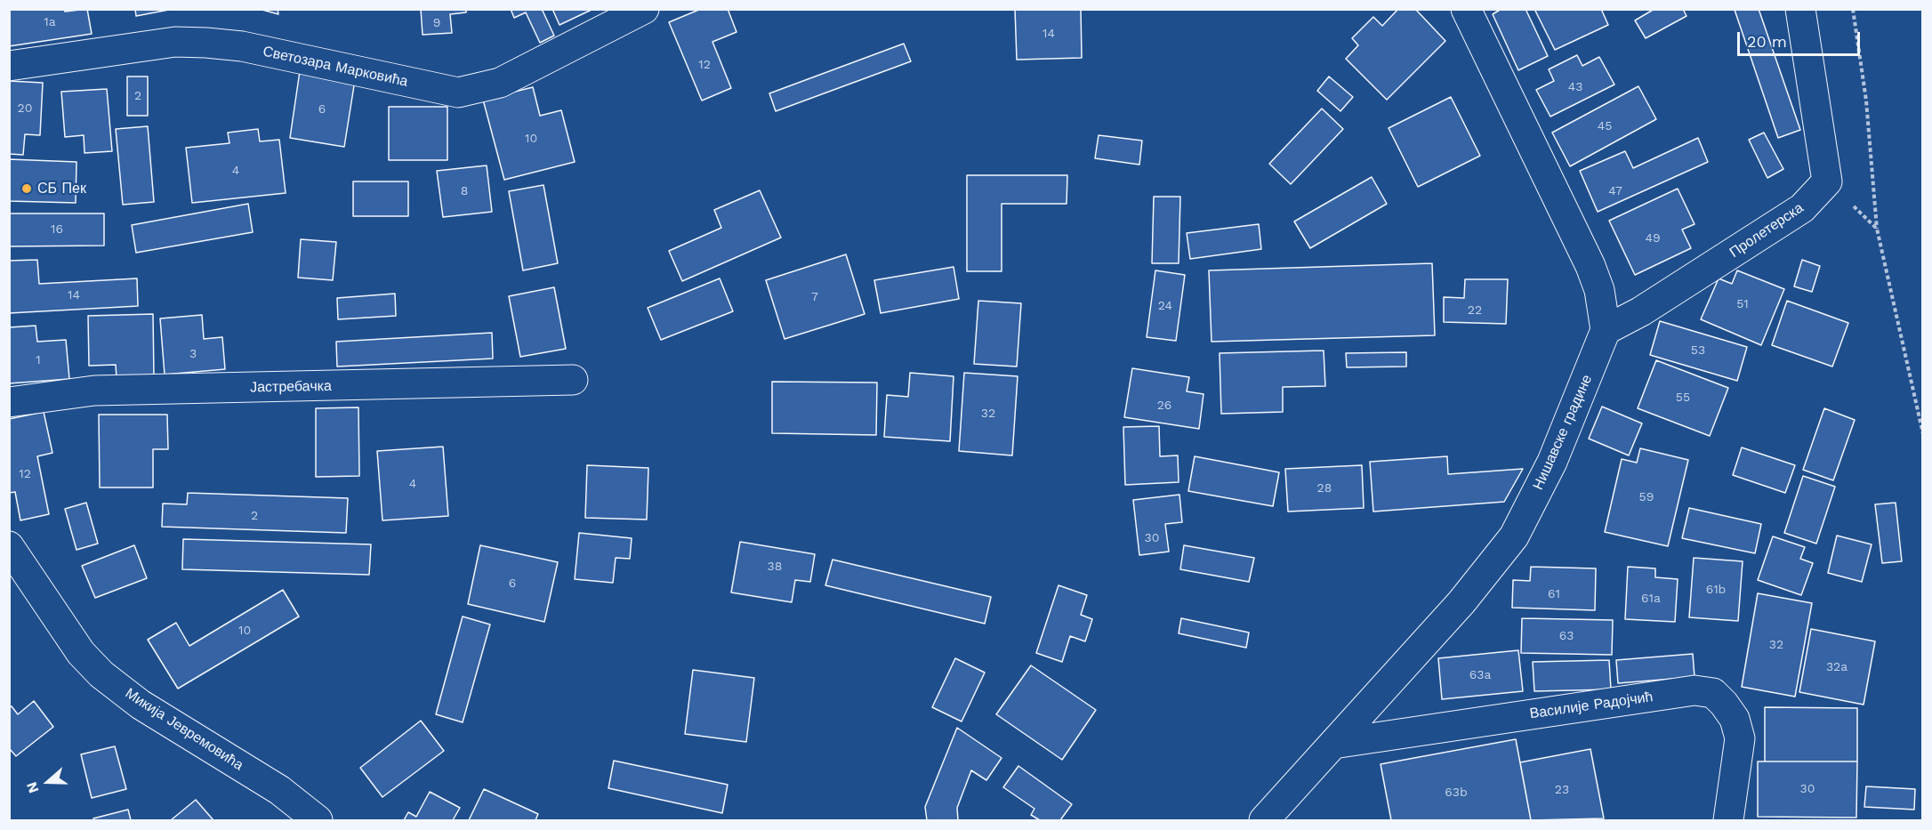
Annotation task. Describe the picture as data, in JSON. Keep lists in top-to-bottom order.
{
  "streets": {
    "street": [
      "Светозара Марковића",
      "Пролетерска",
      "Јастребачка",
      "Нишавске градине",
      "Василије Радојчић",
      "Микија Јевремовића"
    ]
  },
  "crossings": [
    ["Пролетерска", "Нишавске градине"],
    ["Нишавске градине", "Василије Радојчић"]
  ],
  "places": ["СБ Пек"],
  "house_numbers": [
    "1a",
    "9",
    "14",
    "12",
    "43",
    "2",
    "20",
    "6",
    "45",
    "10",
    "4",
    "8",
    "47",
    "16",
    "49",
    "14",
    "7",
    "51",
    "24",
    "22",
    "53",
    "3",
    "1",
    "55",
    "26",
    "32",
    "12",
    "4",
    "28",
    "59",
    "2",
    "30",
    "38",
    "6",
    "61b",
    "61",
    "61a",
    "10",
    "63",
    "32",
    "32a",
    "63a",
    "30",
    "23",
    "63b"
  ],
  "scale_bar": "20 m",
  "north": "left"
}
